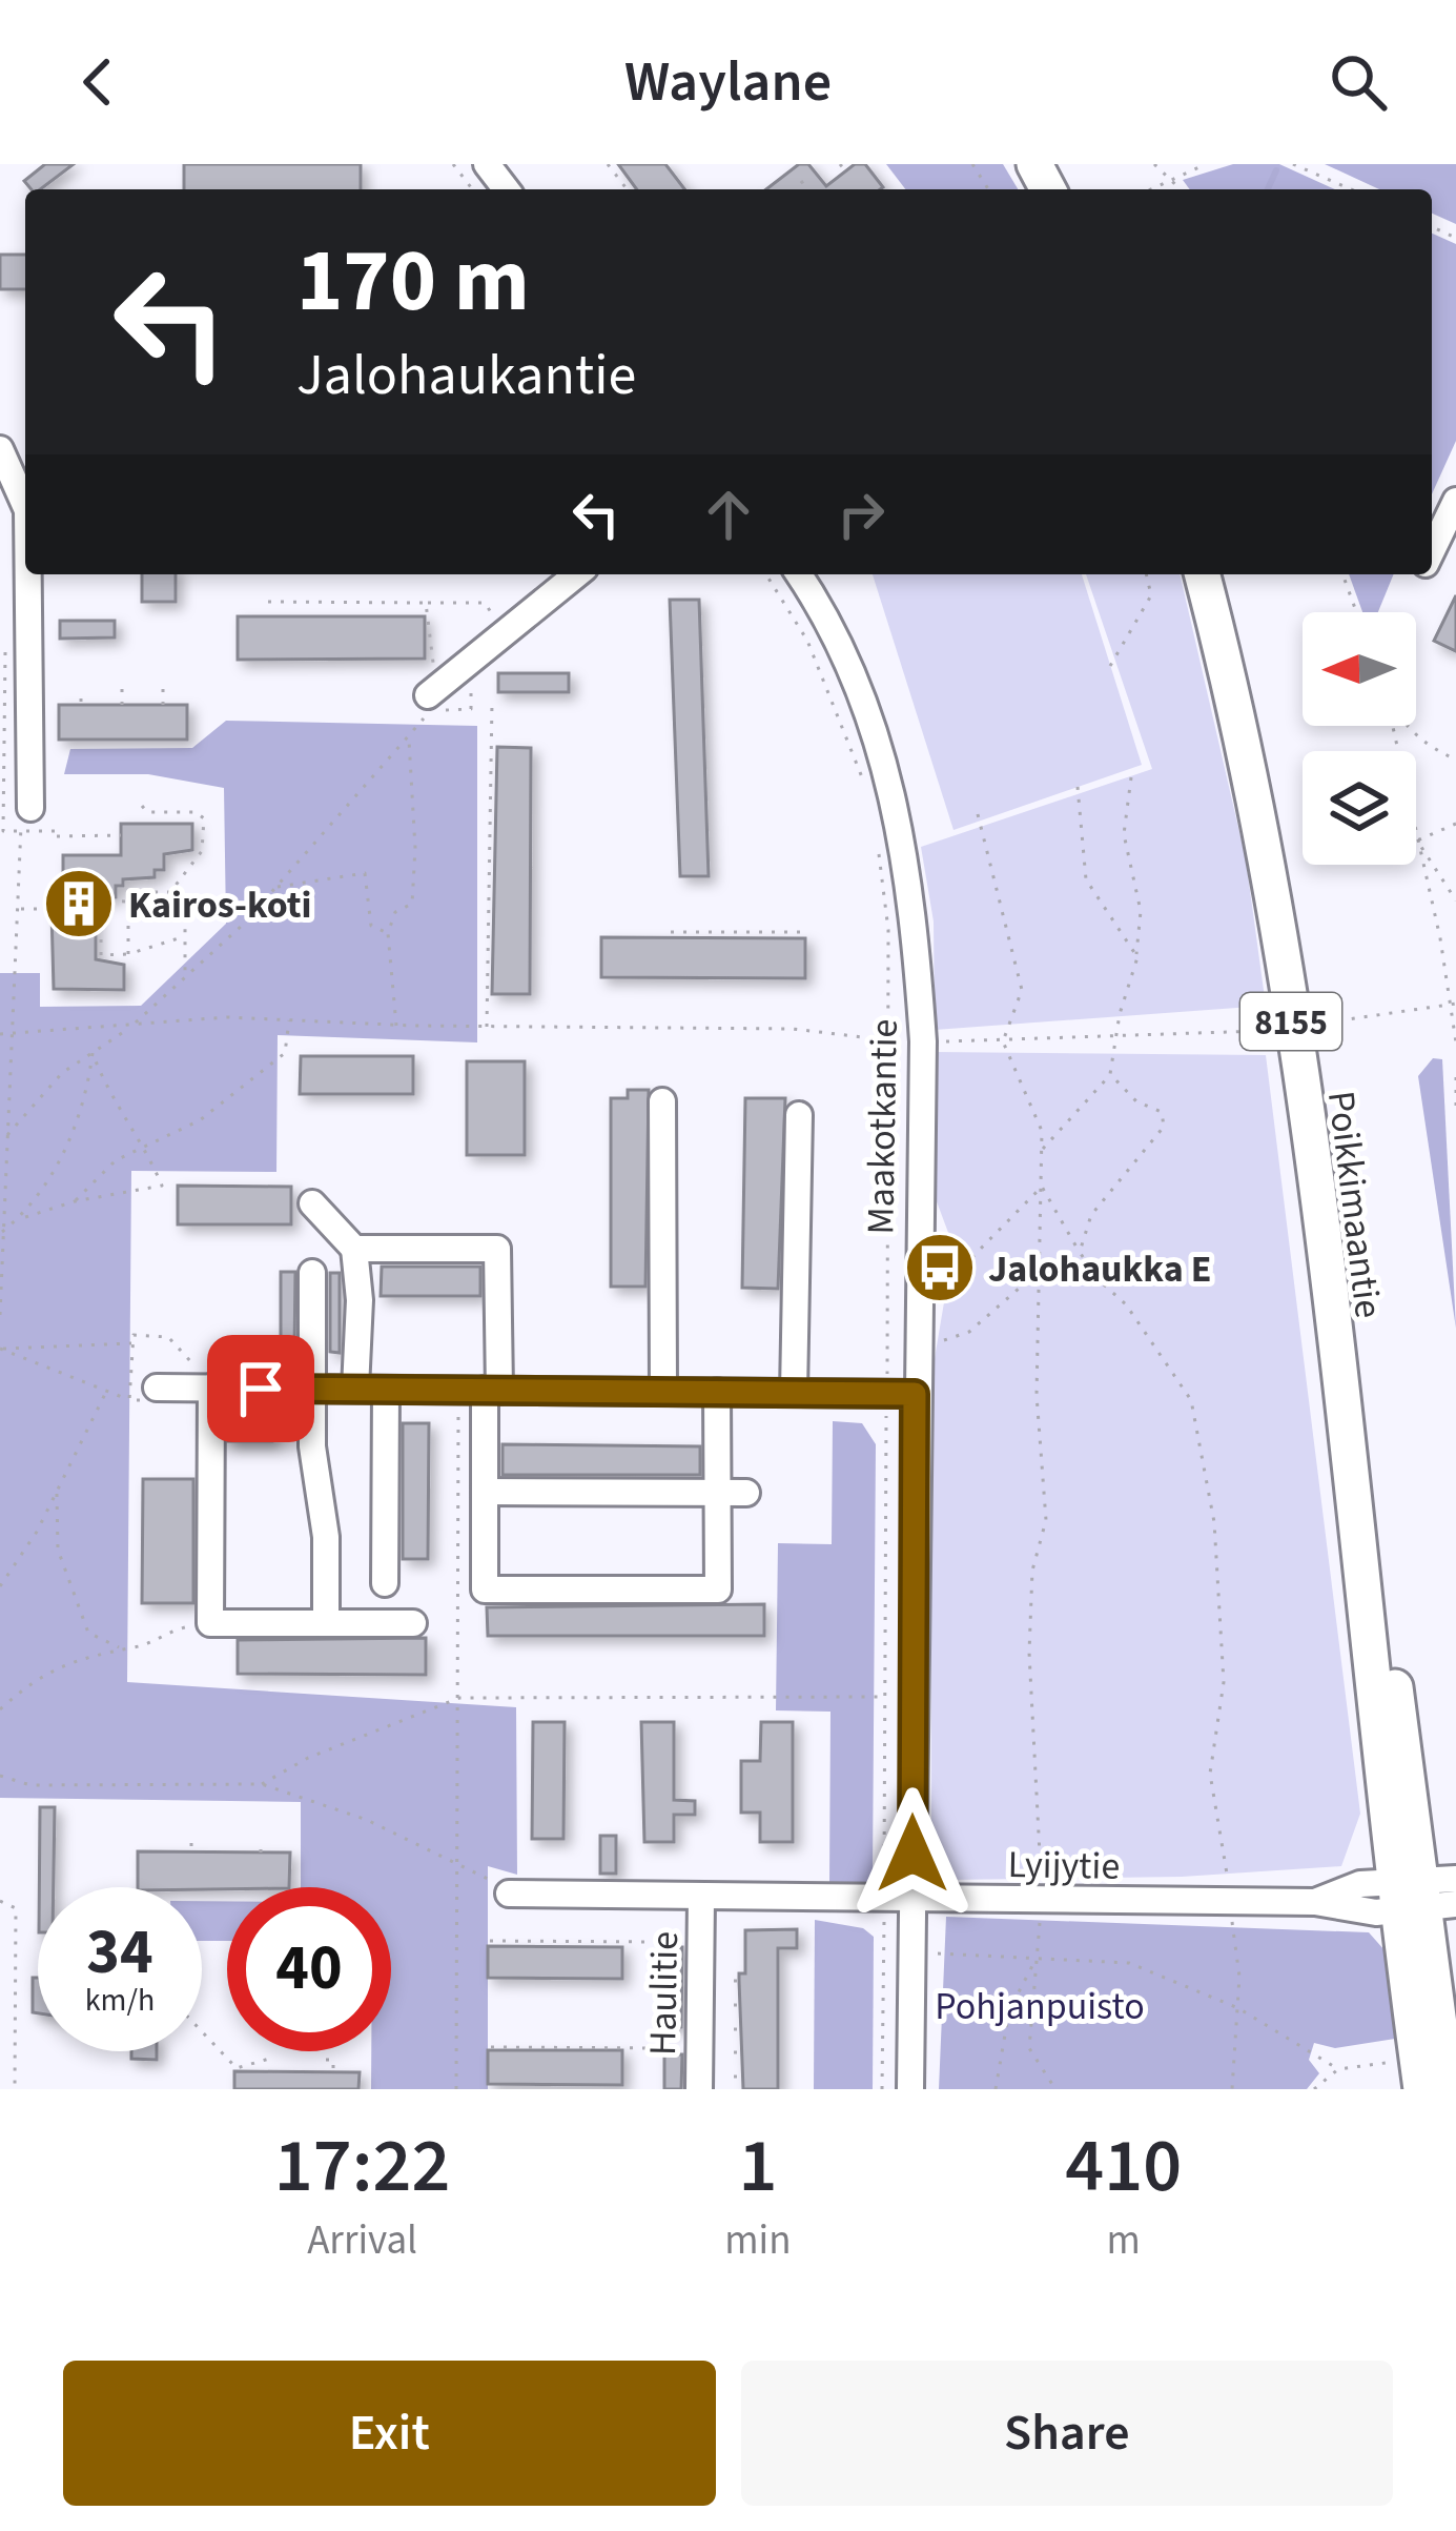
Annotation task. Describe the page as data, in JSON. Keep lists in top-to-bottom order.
{
  "streets": {
    "main road": ["8155", "Poikkimaantie"],
    "street": ["Maakotkantie", "Lyijytie", "Haulitie"]
  },
  "crossings": [
    ["Maakotkantie", "Lyijytie"],
    ["Poikkimaantie", "Lyijytie"],
    ["Lyijytie", "Haulitie"]
  ],
  "parks": ["Pohjanpuisto"],
  "places": {
    "building": ["Kairos-koti"],
    "bus stop": ["Jalohaukka E"]
  },
  "north": "left",
  "page": {
    "header": "Waylane",
    "turn": ["170 m", "Jalohaukantie"],
    "speed": "34 km/h",
    "limit": "40",
    "eta": [
      "17:22",
      "Arrival",
      "1",
      "min",
      "410",
      "m"
    ],
    "buttons": ["Exit", "Share"]
  }
}
